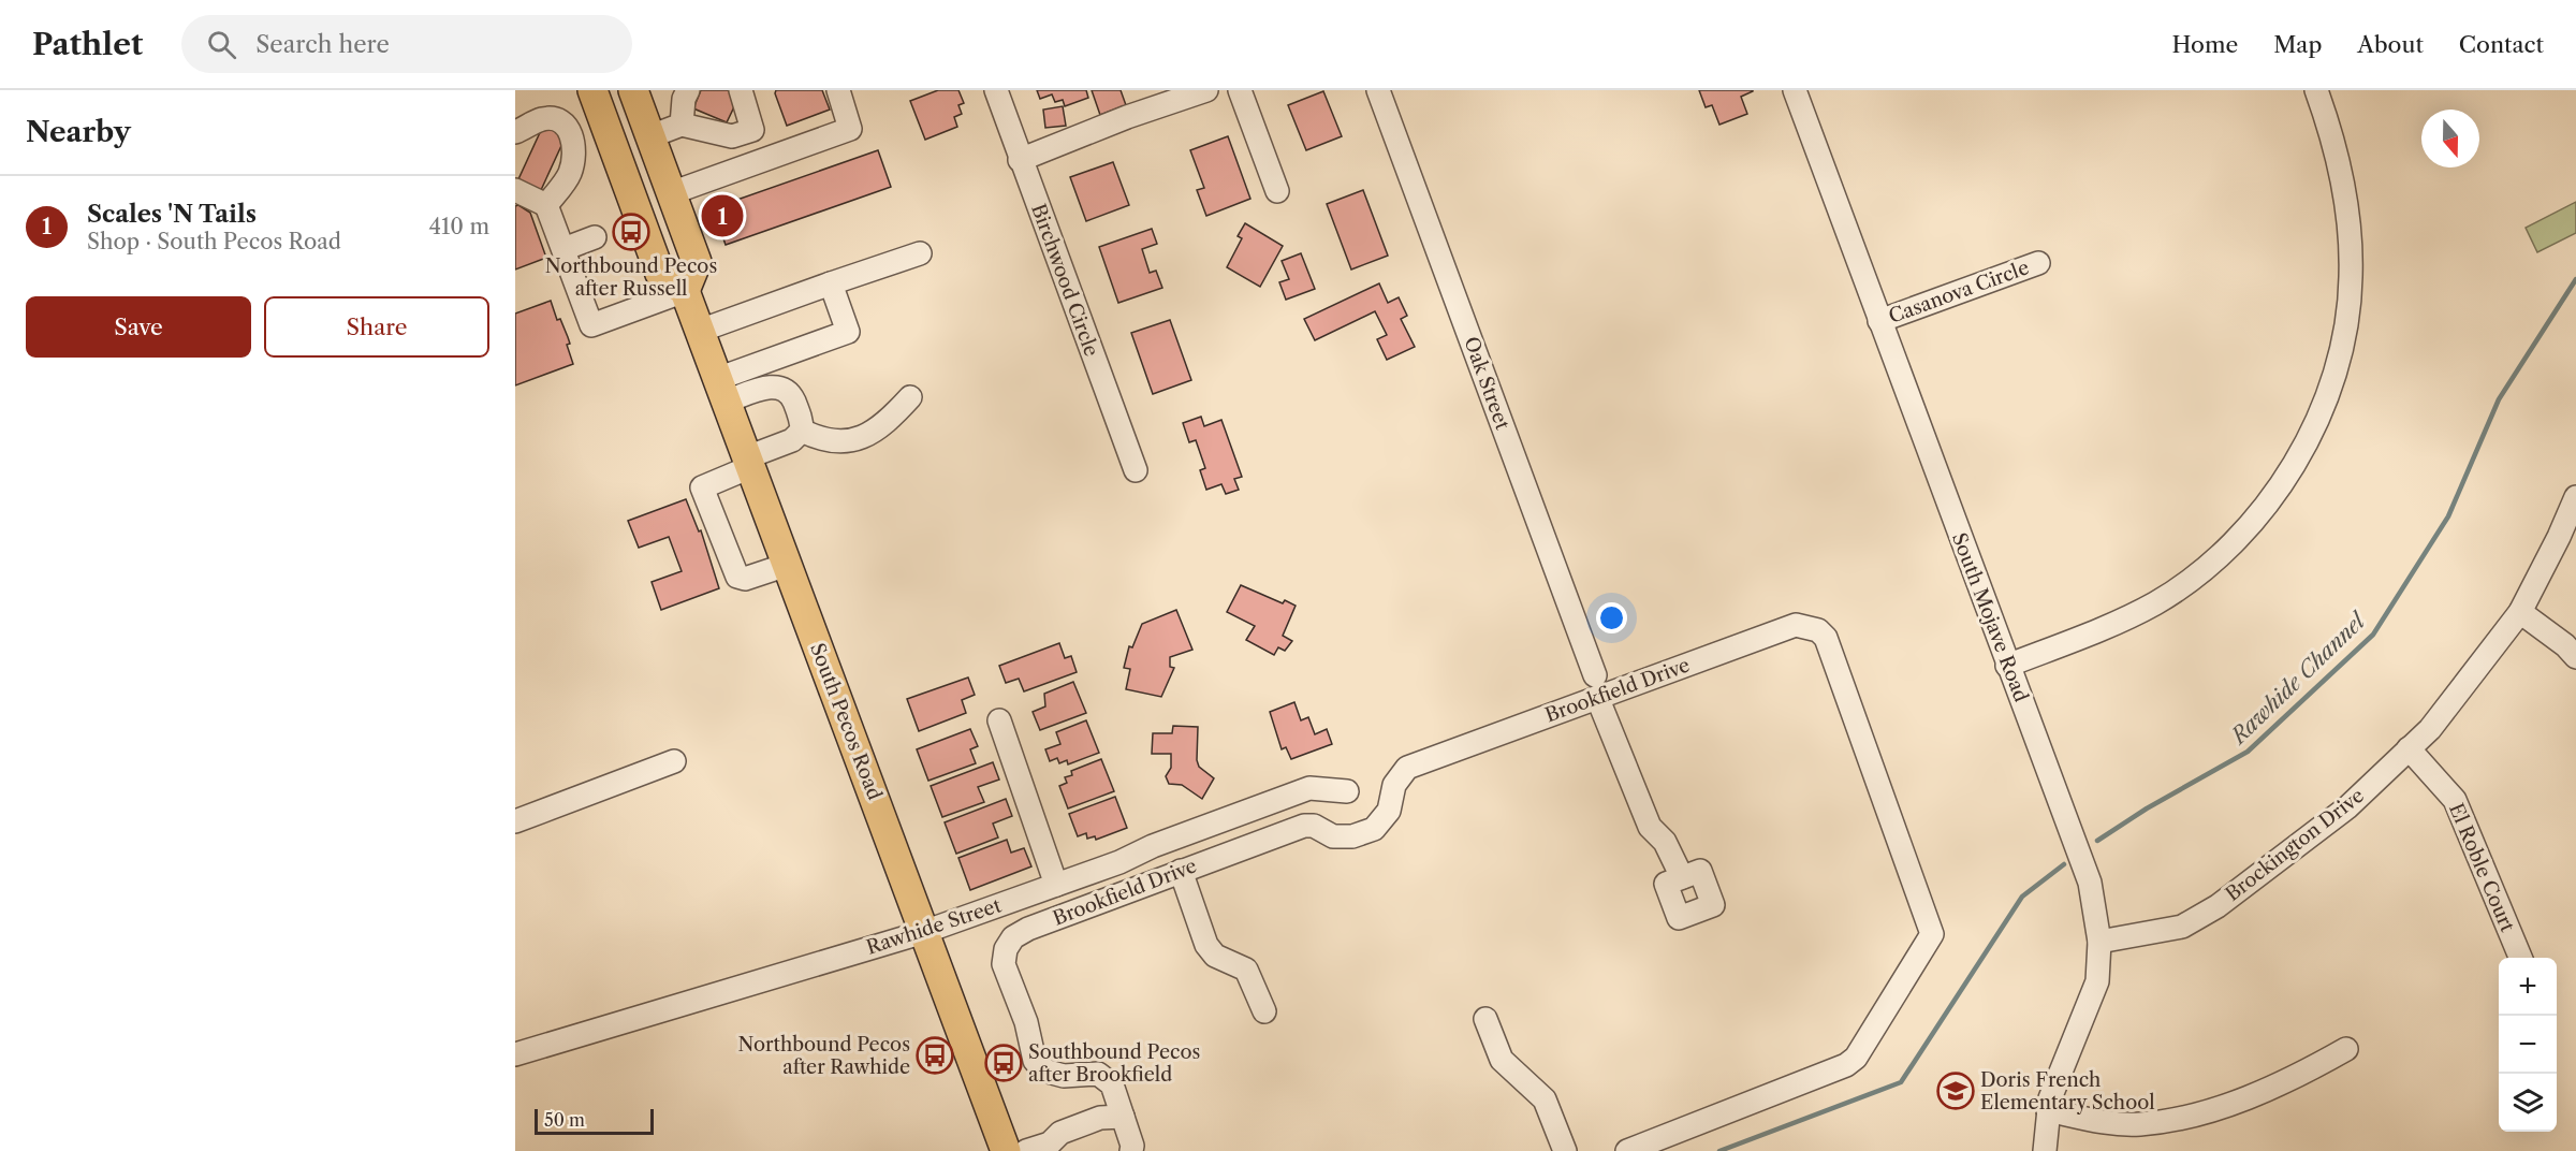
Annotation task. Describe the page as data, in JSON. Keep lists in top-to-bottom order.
{
  "streets": {
    "main road": ["South Pecos Road"],
    "street": [
      "Birchwood Circle",
      "Casanova Circle",
      "Oak Street",
      "South Mojave Road",
      "Brookfield Drive",
      "Brockington Drive",
      "El Roble Court",
      "Rawhide Street"
    ]
  },
  "crossings": [
    ["Casanova Circle", "South Mojave Road"],
    ["Oak Street", "Brookfield Drive"],
    ["South Mojave Road", "Brockington Drive"],
    ["South Pecos Road", "Rawhide Street"],
    ["Brockington Drive", "El Roble Court"]
  ],
  "water": ["Rawhide Channel"],
  "places": {
    "bus stop": ["Northbound Pecos after Russell", "Northbound Pecos after Rawhide", "Southbound Pecos after Brookfield"],
    "school or university": ["Doris French Elementary School"]
  },
  "scale_bar": "50 m",
  "north": "bottom",
  "page": {
    "header": "Pathlet",
    "search": "Search here",
    "nav": [
      "Home",
      "Map",
      "About",
      "Contact"
    ],
    "heading": "Nearby",
    "list": [
      {
        "mark": "1",
        "name": "Scales 'N Tails",
        "note": "Shop · South Pecos Road",
        "value": "410 m"
      }
    ],
    "pins": "1",
    "buttons": ["Save", "Share"],
    "map_buttons": ["+", "−"],
    "scale": "50 m"
  }
}
